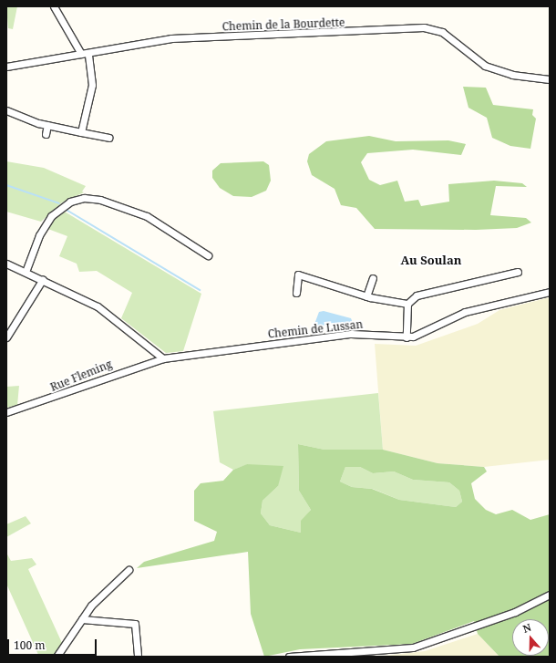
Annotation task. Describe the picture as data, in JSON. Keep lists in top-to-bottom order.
{
  "streets": {
    "street": ["Chemin de la Bourdette", "Chemin de Lussan", "Rue Fleming"]
  },
  "crossings": [
    ["Chemin de Lussan", "Rue Fleming"]
  ],
  "districts": ["Au Soulan"],
  "scale_bar": "100 m",
  "north": "top"
}
